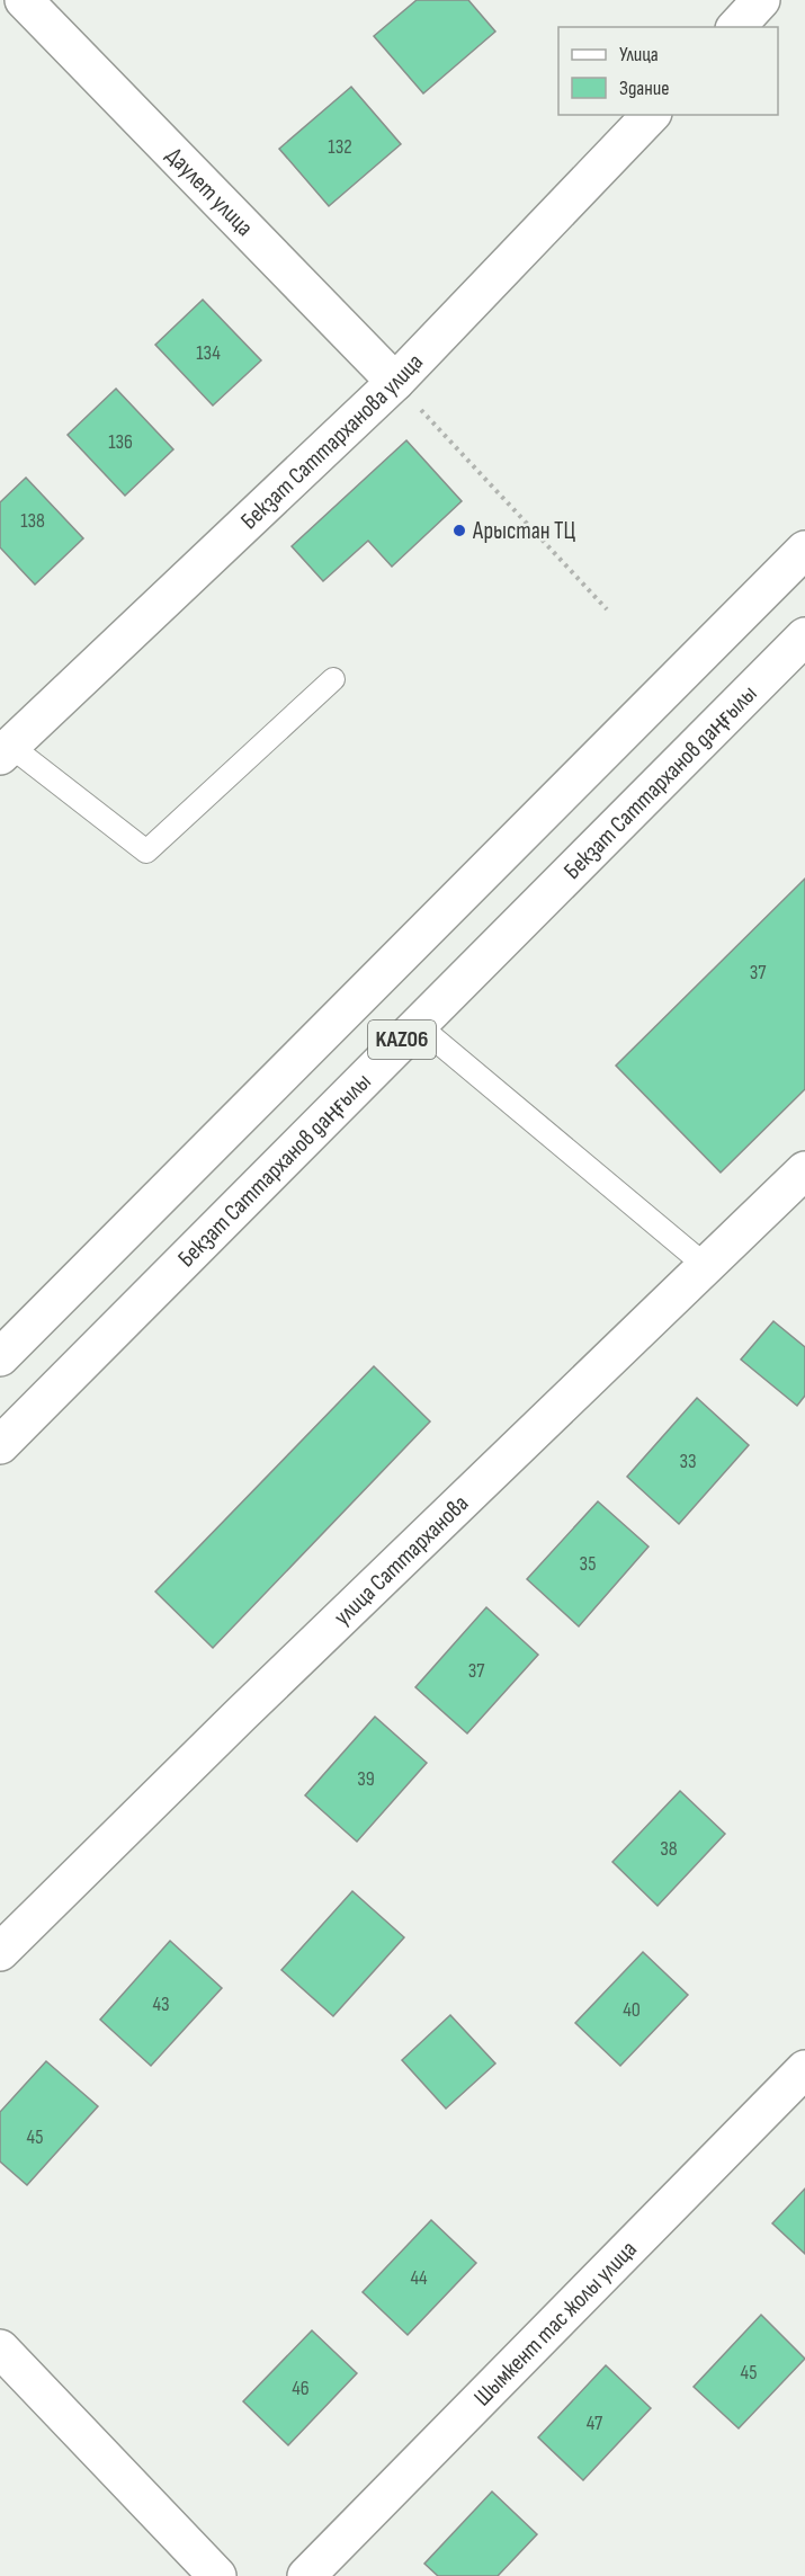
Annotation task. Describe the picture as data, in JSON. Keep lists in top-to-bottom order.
{
  "streets": {
    "street": [
      "Даулет улица",
      "Бекзат Саттарханова улица",
      "Бекзат Саттарханов даңғылы",
      "KАZ06",
      "улица Саттарханова",
      "Шымкент тас жолы улица"
    ]
  },
  "crossings": [
    ["Даулет улица", "Бекзат Саттарханова улица"]
  ],
  "places": ["Арыстан ТЦ"],
  "house_numbers": [
    "132",
    "134",
    "136",
    "138",
    "37",
    "33",
    "35",
    "37",
    "39",
    "38",
    "43",
    "40",
    "45",
    "44",
    "45",
    "46",
    "47"
  ],
  "legend": ["Улица", "Здание"]
}
